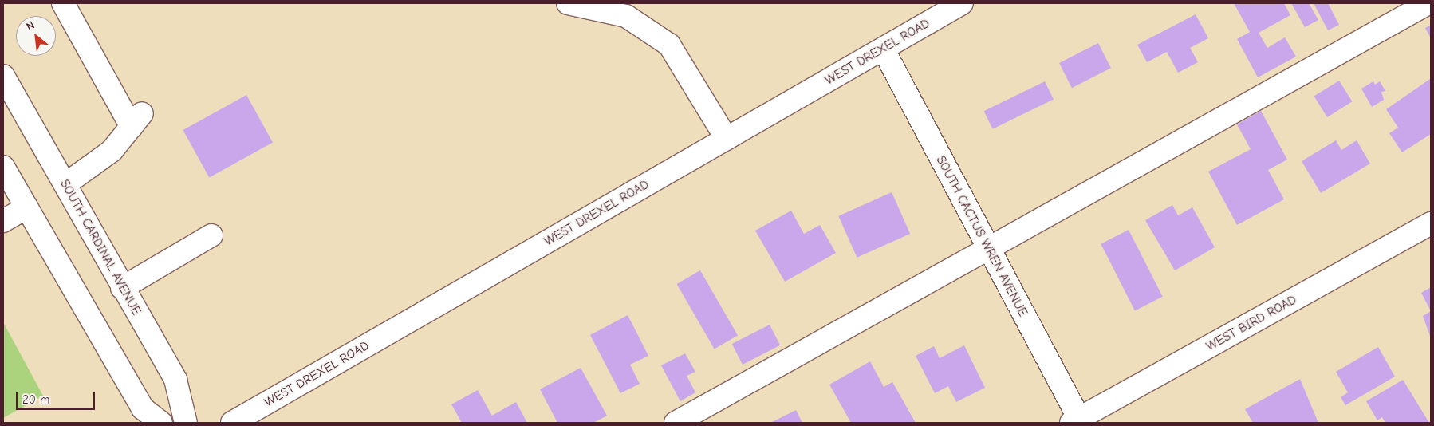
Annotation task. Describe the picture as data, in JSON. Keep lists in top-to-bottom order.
{
  "streets": {
    "street": [
      "WEST DREXEL ROAD",
      "SOUTH CACTUS WREN AVENUE",
      "SOUTH CARDINAL AVENUE",
      "WEST BIRD ROAD"
    ]
  },
  "crossings": [
    ["WEST DREXEL ROAD", "SOUTH CACTUS WREN AVENUE"],
    ["SOUTH CACTUS WREN AVENUE", "WEST BIRD ROAD"]
  ],
  "scale_bar": "20 m",
  "north": "top left"
}
